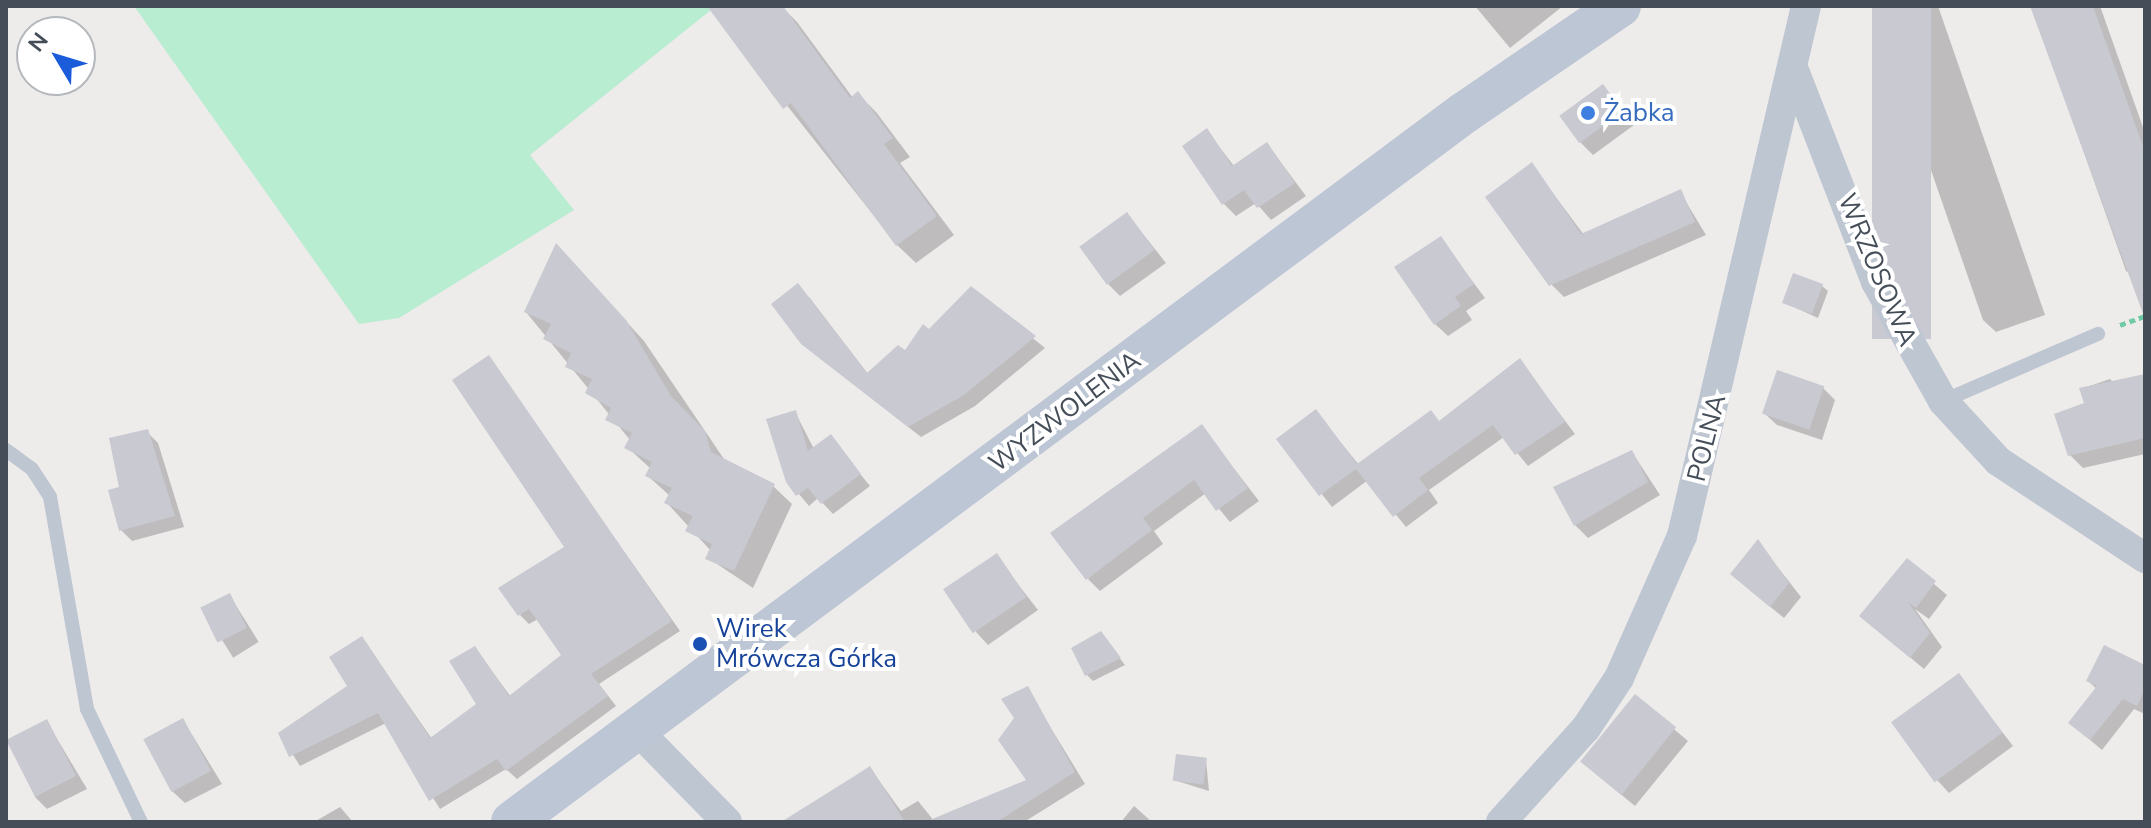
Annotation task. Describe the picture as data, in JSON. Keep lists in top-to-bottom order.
{
  "streets": {
    "street": ["WRZOSOWA", "WYZWOLENIA", "POLNA"]
  },
  "crossings": [
    ["WRZOSOWA", "POLNA"]
  ],
  "places": ["Żabka", "Wirek Mrówcza Górka"],
  "north": "top left"
}
